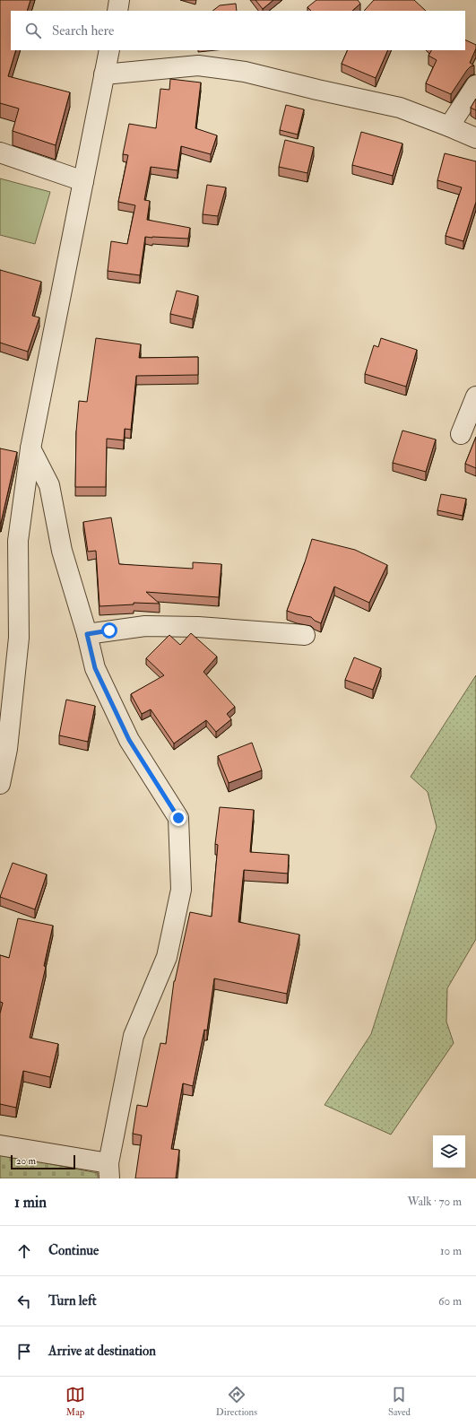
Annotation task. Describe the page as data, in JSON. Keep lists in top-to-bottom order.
{
  "scale_bar": "20 m",
  "page": {
    "search": "Search here",
    "scale": "20 m",
    "heading": ["1 min", "Walk · 70 m"],
    "list": [
      ["Continue", "10 m"],
      ["Turn left", "60 m"],
      "Arrive at destination"
    ],
    "nav": ["Map", "Directions", "Saved"]
  }
}
